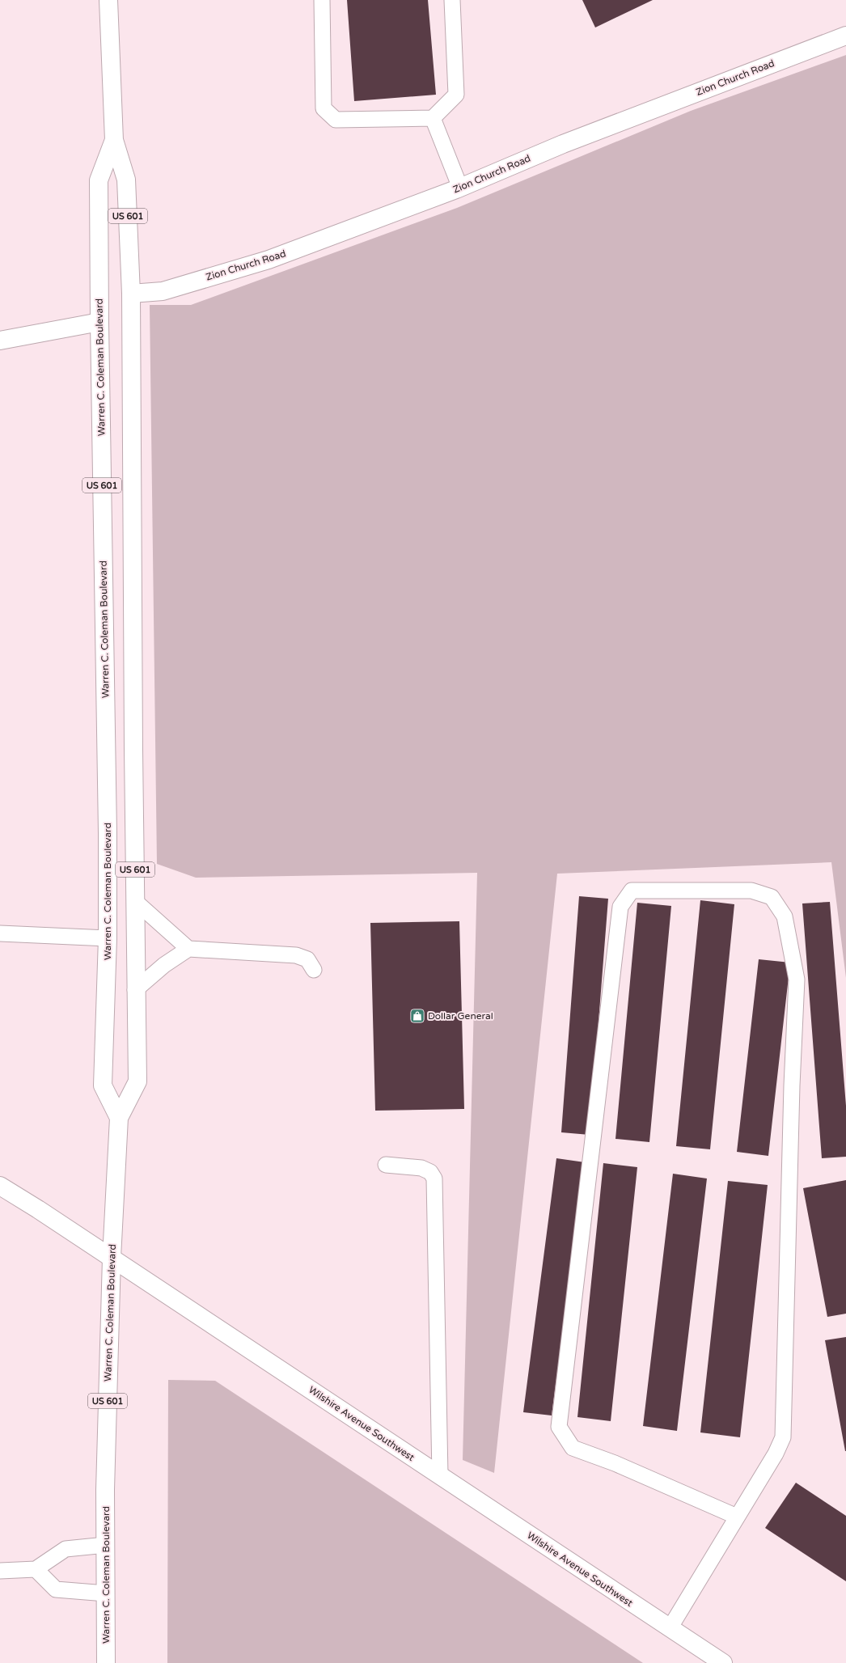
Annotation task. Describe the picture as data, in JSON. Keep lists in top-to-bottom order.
{
  "streets": {
    "main road": [
      "Zion Church Road",
      "US 601",
      "Warren C. Coleman Boulevard",
      "Wilshire Avenue Southwest"
    ]
  },
  "crossings": [
    ["Zion Church Road", "Warren C. Coleman Boulevard"],
    ["Warren C. Coleman Boulevard", "Wilshire Avenue Southwest"]
  ],
  "places": {
    "shop": ["Dollar General"]
  }
}
